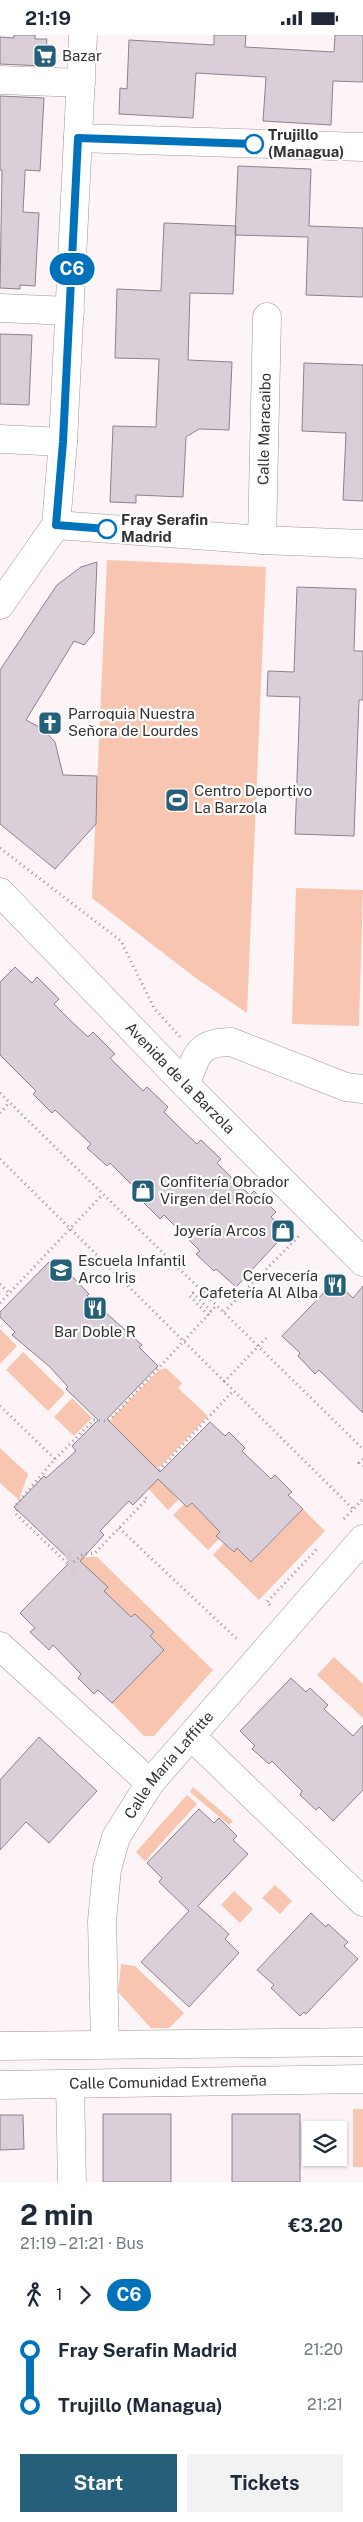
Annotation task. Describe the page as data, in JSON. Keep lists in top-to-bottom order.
{
  "streets": {
    "street": [
      "Calle Maracaibo",
      "Avenida de la Barzola",
      "Calle María Laffitte",
      "Calle Comunidad Extremeña"
    ]
  },
  "places": {
    "supermarket": ["Bazar"],
    "other": ["Trujillo (Managua)", "Fray Serafin Madrid"],
    "church": ["Parroquia Nuestra Señora de Lourdes"],
    "sports": ["Centro Deportivo La Barzola"],
    "shop": ["Confitería Obrador Virgen del Rocío", "Joyería Arcos"],
    "school or university": ["Escuela Infantil Arco Iris"],
    "restaurant": ["Cervecería Cafetería Al Alba", "Bar Doble R"]
  },
  "lines": ["bus line C6"],
  "page": {
    "status": "21:19",
    "on_map": "C6",
    "heading": ["2 min", "21:19 – 21:21 · Bus", "€3.20"],
    "legs": ["1", "C6"],
    "list": [
      {
        "name": "Fray Serafin Madrid",
        "value": "21:20"
      },
      {
        "name": "Trujillo (Managua)",
        "value": "21:21"
      }
    ],
    "buttons": ["Start", "Tickets"]
  }
}
